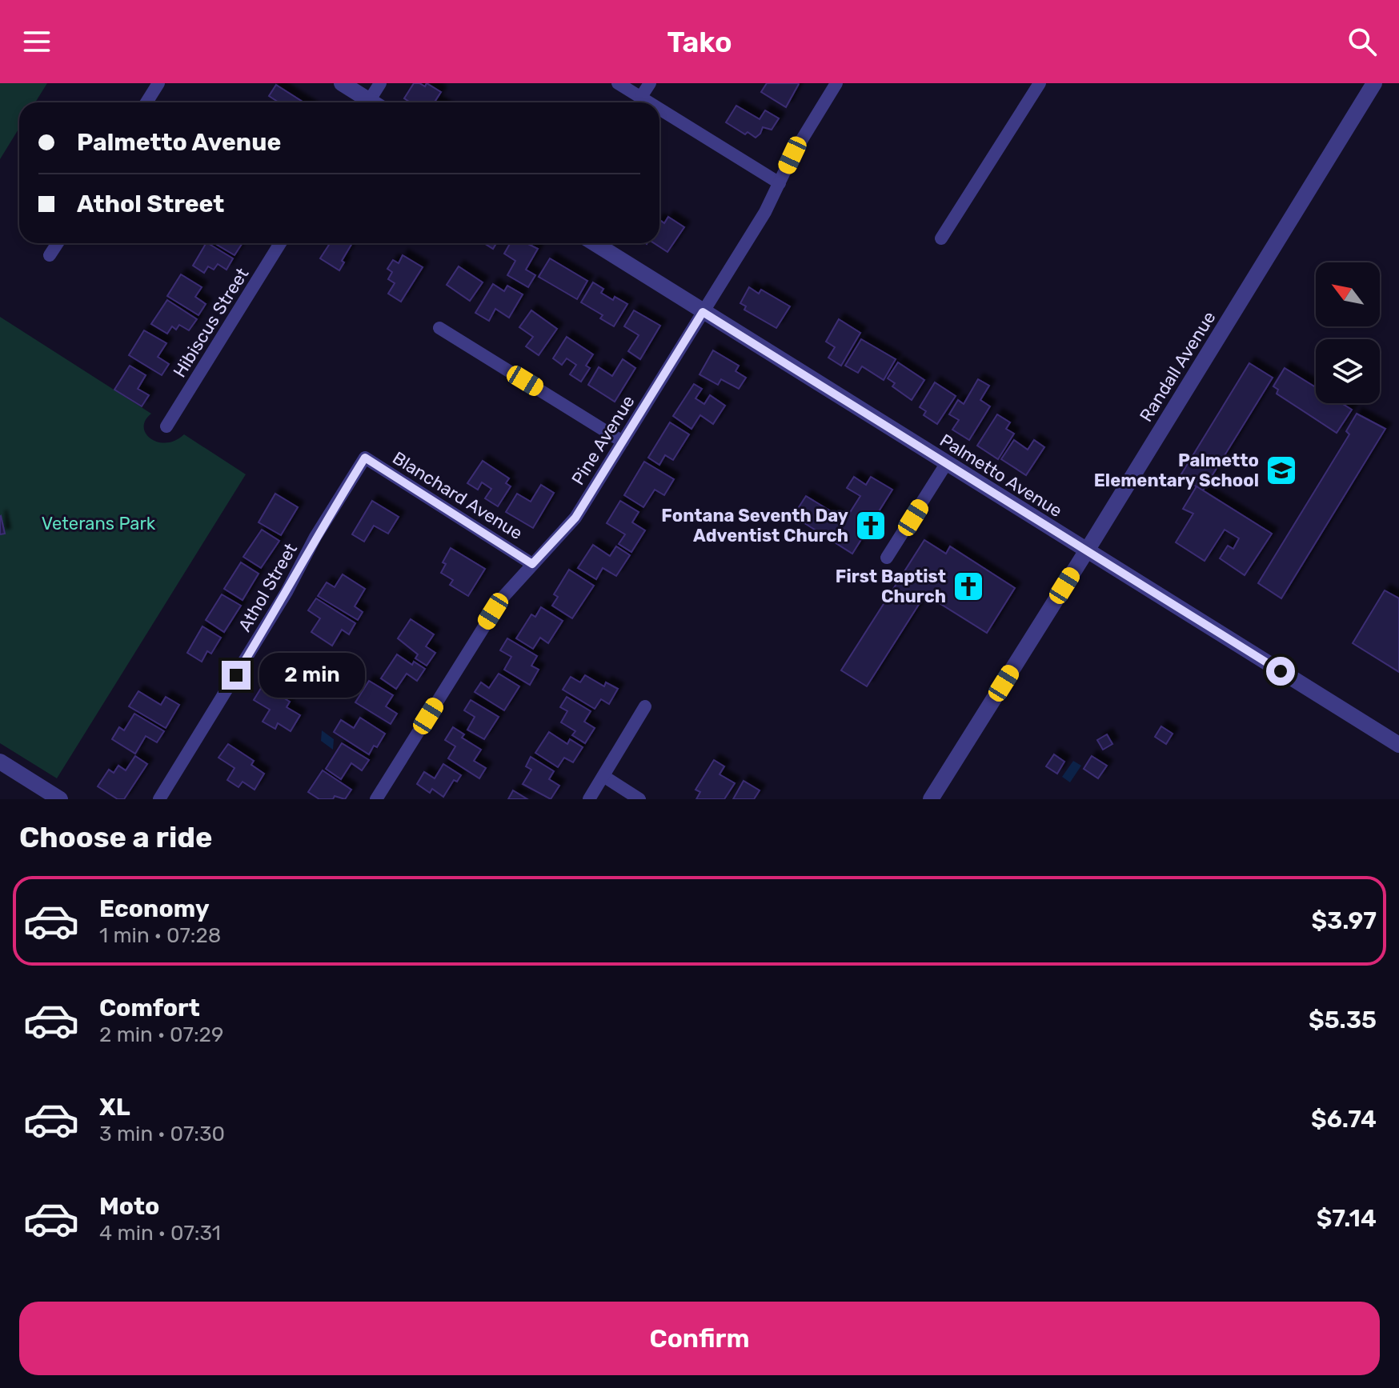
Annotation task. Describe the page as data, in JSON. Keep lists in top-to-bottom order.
{
  "streets": {
    "street": [
      "Hibiscus Street",
      "Randall Avenue",
      "Pine Avenue",
      "Palmetto Avenue",
      "Blanchard Avenue",
      "Athol Street"
    ]
  },
  "crossings": [
    ["Randall Avenue", "Palmetto Avenue"],
    ["Pine Avenue", "Palmetto Avenue"],
    ["Pine Avenue", "Blanchard Avenue"],
    ["Blanchard Avenue", "Athol Street"]
  ],
  "parks": ["Veterans Park"],
  "places": {
    "school or university": ["Palmetto Elementary School"],
    "church": ["Fontana Seventh Day Adventist Church", "First Baptist Church"]
  },
  "north": "top left",
  "page": {
    "header": "Tako",
    "banner": ["Palmetto Avenue", "Athol Street"],
    "bubble": "2 min",
    "heading": "Choose a ride",
    "list": [
      {
        "name": "Economy",
        "note": "1 min · 07:28",
        "value": "$3.97"
      },
      {
        "name": "Comfort",
        "note": "2 min · 07:29",
        "value": "$5.35"
      },
      {
        "name": "XL",
        "note": "3 min · 07:30",
        "value": "$6.74"
      },
      {
        "name": "Moto",
        "note": "4 min · 07:31",
        "value": "$7.14"
      }
    ],
    "buttons": "Confirm"
  }
}
